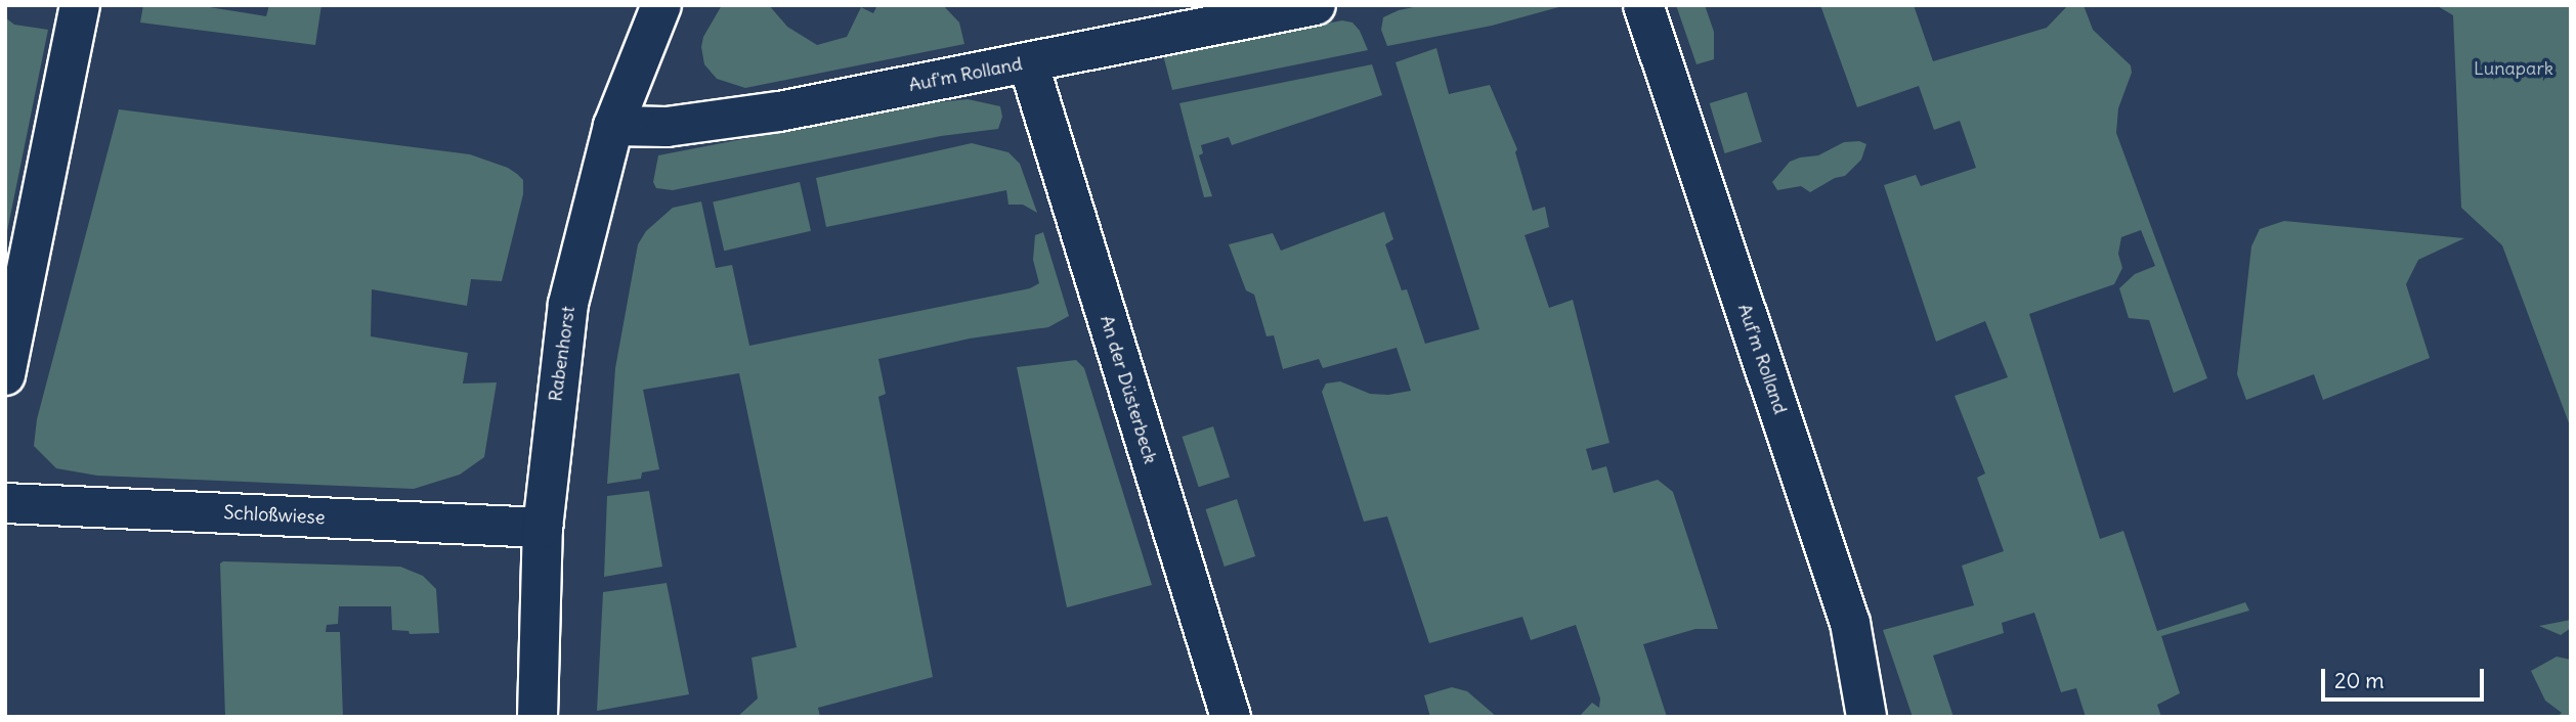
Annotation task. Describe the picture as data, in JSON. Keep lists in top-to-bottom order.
{
  "streets": {
    "street": [
      "Auf'm Rolland",
      "Rabenhorst",
      "An der Düsterbeck",
      "Schloßwiese"
    ]
  },
  "crossings": [
    ["Auf'm Rolland", "Rabenhorst"],
    ["Auf'm Rolland", "An der Düsterbeck"],
    ["Rabenhorst", "Schloßwiese"]
  ],
  "parks": ["Lunapark"],
  "scale_bar": "20 m"
}
